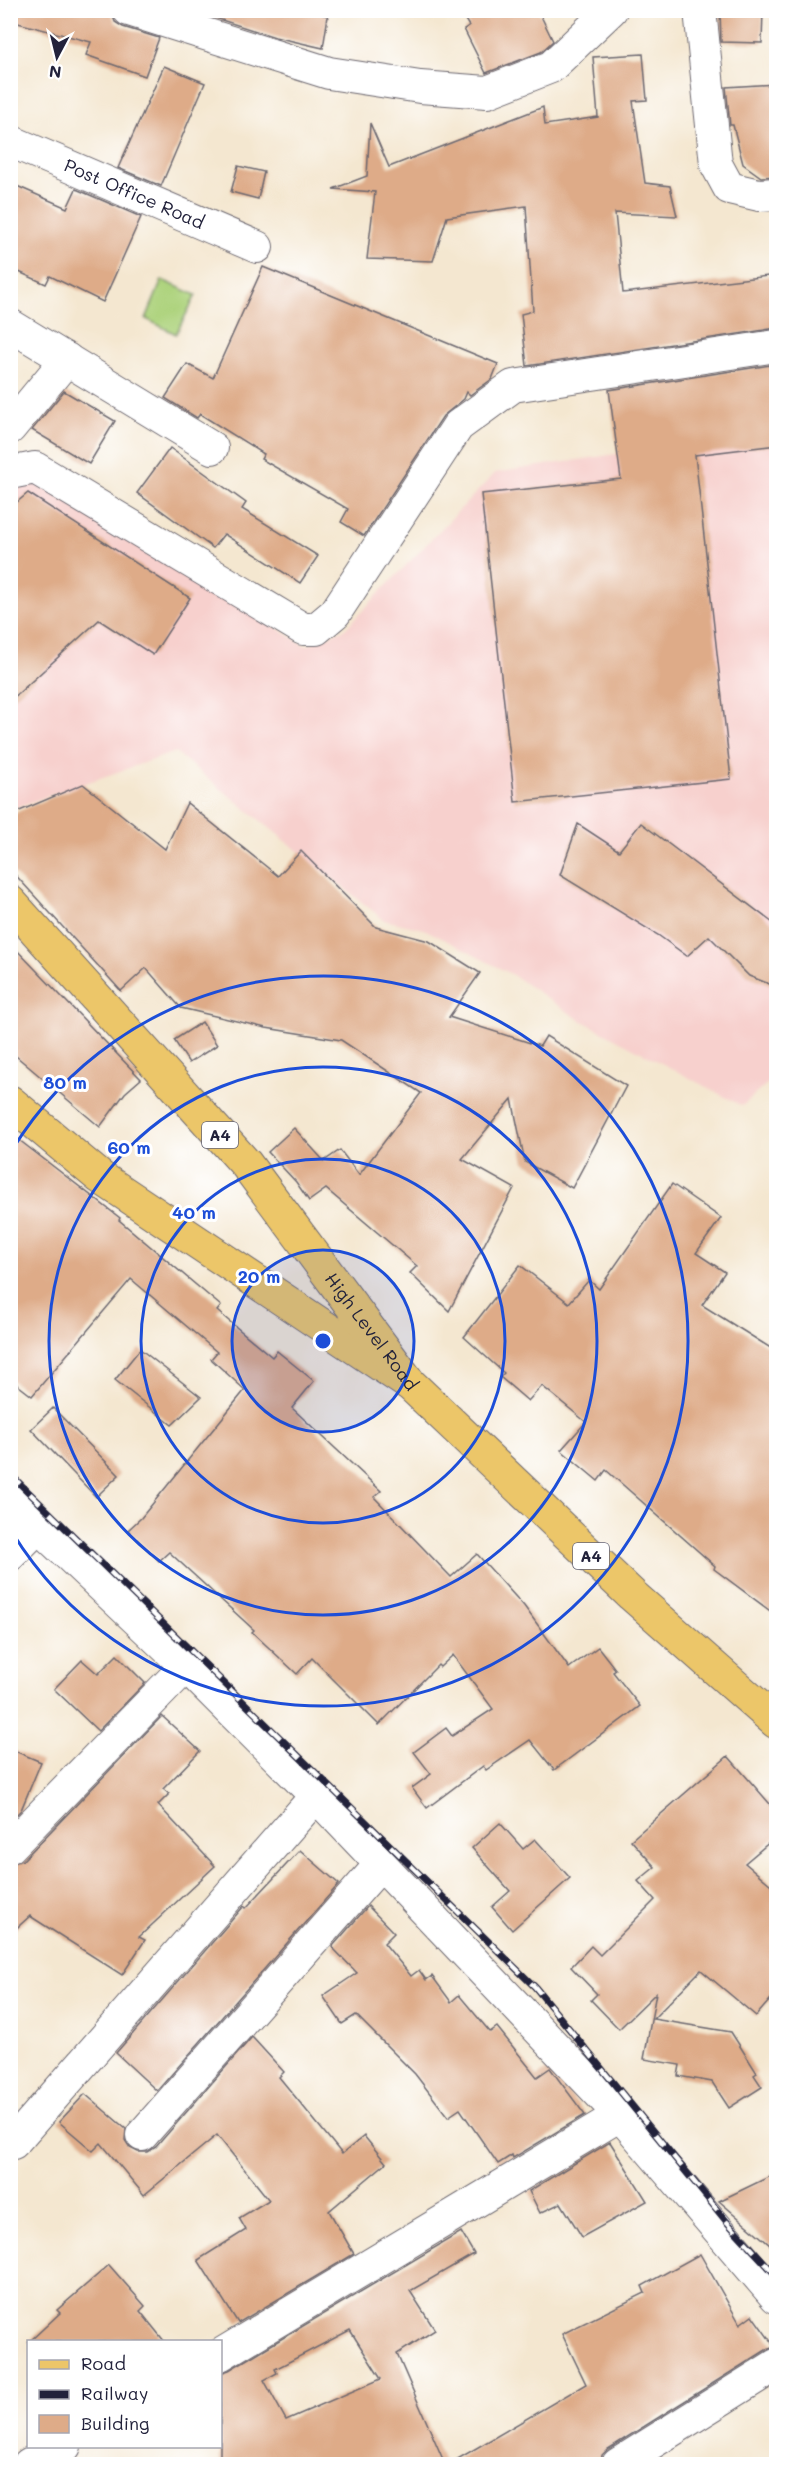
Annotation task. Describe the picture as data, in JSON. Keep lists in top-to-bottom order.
{
  "streets": {
    "main road": ["A4", "High Level Road"],
    "street": ["Post Office Road"]
  },
  "legend": ["Road", "Railway", "Building"],
  "north": "bottom",
  "rings": [
    "80 m",
    "60 m",
    "40 m",
    "20 m"
  ]
}
